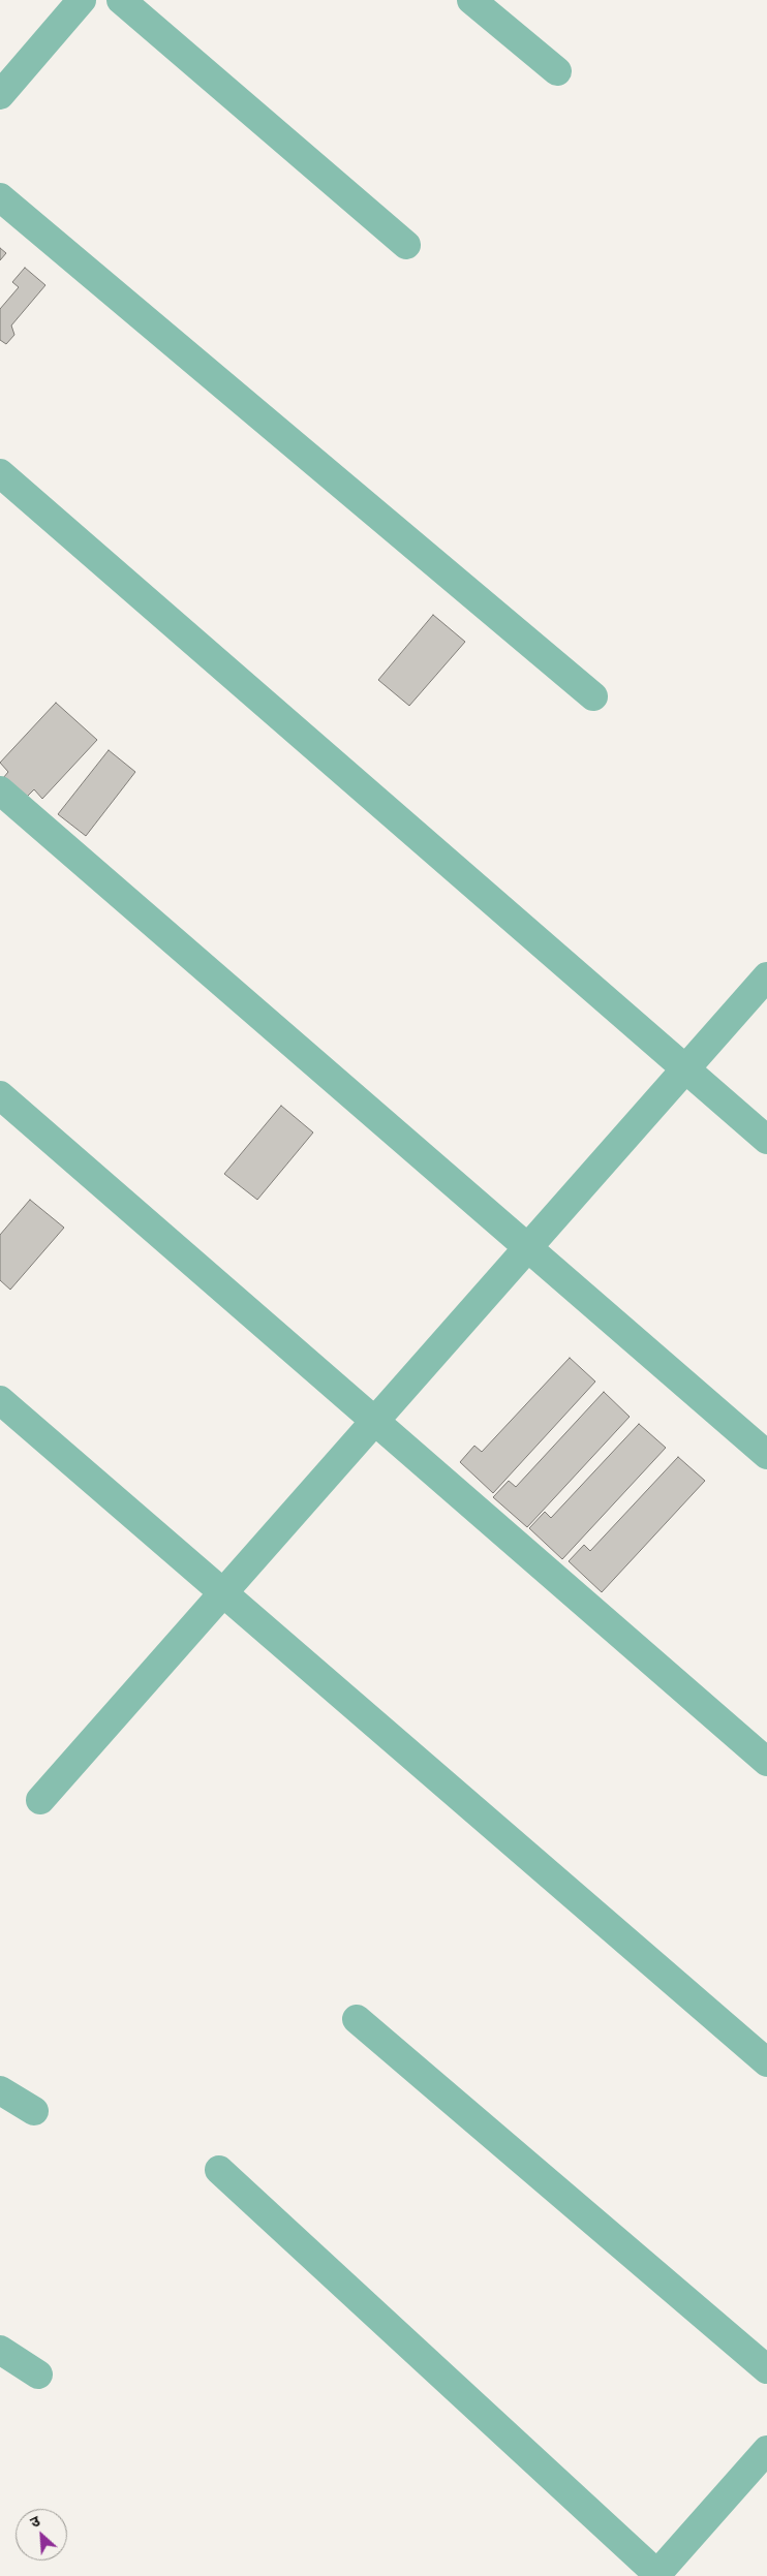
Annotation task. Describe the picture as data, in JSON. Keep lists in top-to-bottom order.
{
  "north": "top left"
}
